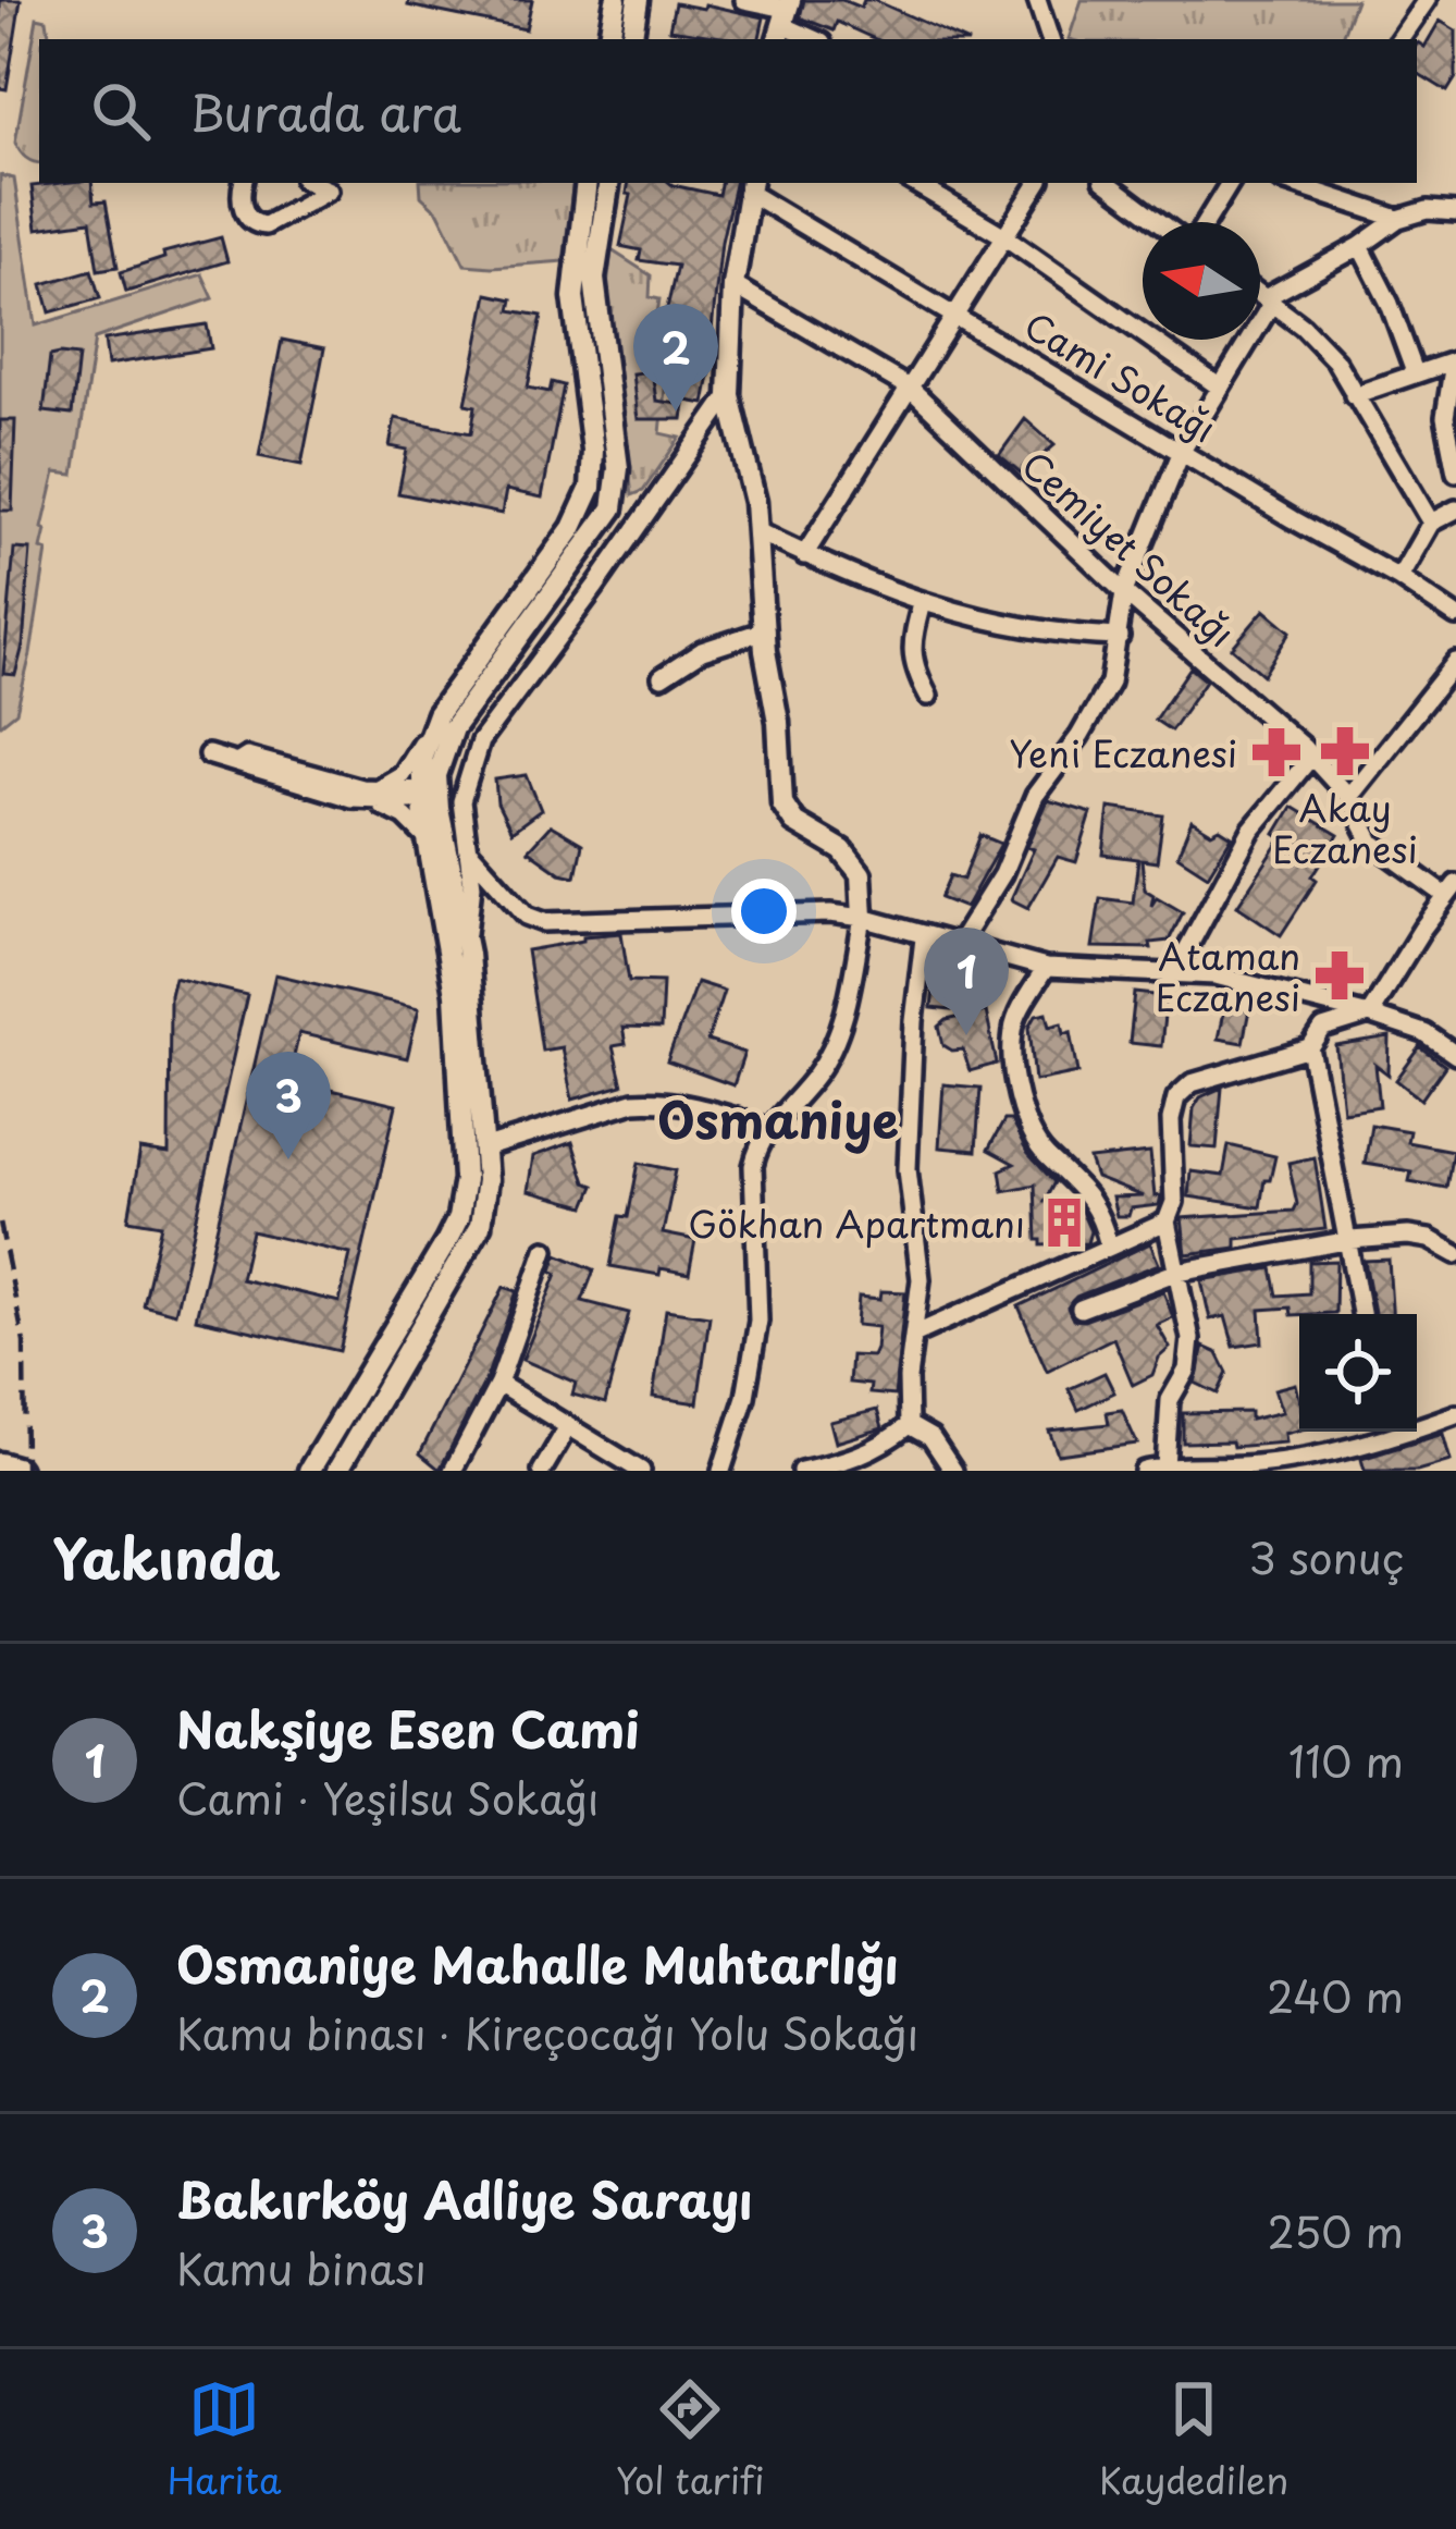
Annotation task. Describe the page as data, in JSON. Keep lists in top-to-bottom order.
{
  "streets": {
    "street": ["Cami Sokağı", "Cemiyet Sokağı"]
  },
  "districts": ["Osmaniye"],
  "places": {
    "pharmacy": ["Akay Eczanesi", "Yeni Eczanesi", "Ataman Eczanesi"],
    "building": ["Gökhan Apartmanı"]
  },
  "north": "left",
  "page": {
    "search": "Burada ara",
    "pins": ["2", "1", "3"],
    "heading": ["Yakında", "3 sonuç"],
    "list": [
      {
        "mark": "1",
        "name": "Nakşiye Esen Cami",
        "note": "Cami · Yeşilsu Sokağı",
        "value": "110 m"
      },
      {
        "mark": "2",
        "name": "Osmaniye Mahalle Muhtarlığı",
        "note": "Kamu binası · Kireçocağı Yolu Sokağı",
        "value": "240 m"
      },
      {
        "mark": "3",
        "name": "Bakırköy Adliye Sarayı",
        "note": "Kamu binası",
        "value": "250 m"
      }
    ],
    "nav": ["Harita", "Yol tarifi", "Kaydedilen"]
  }
}
